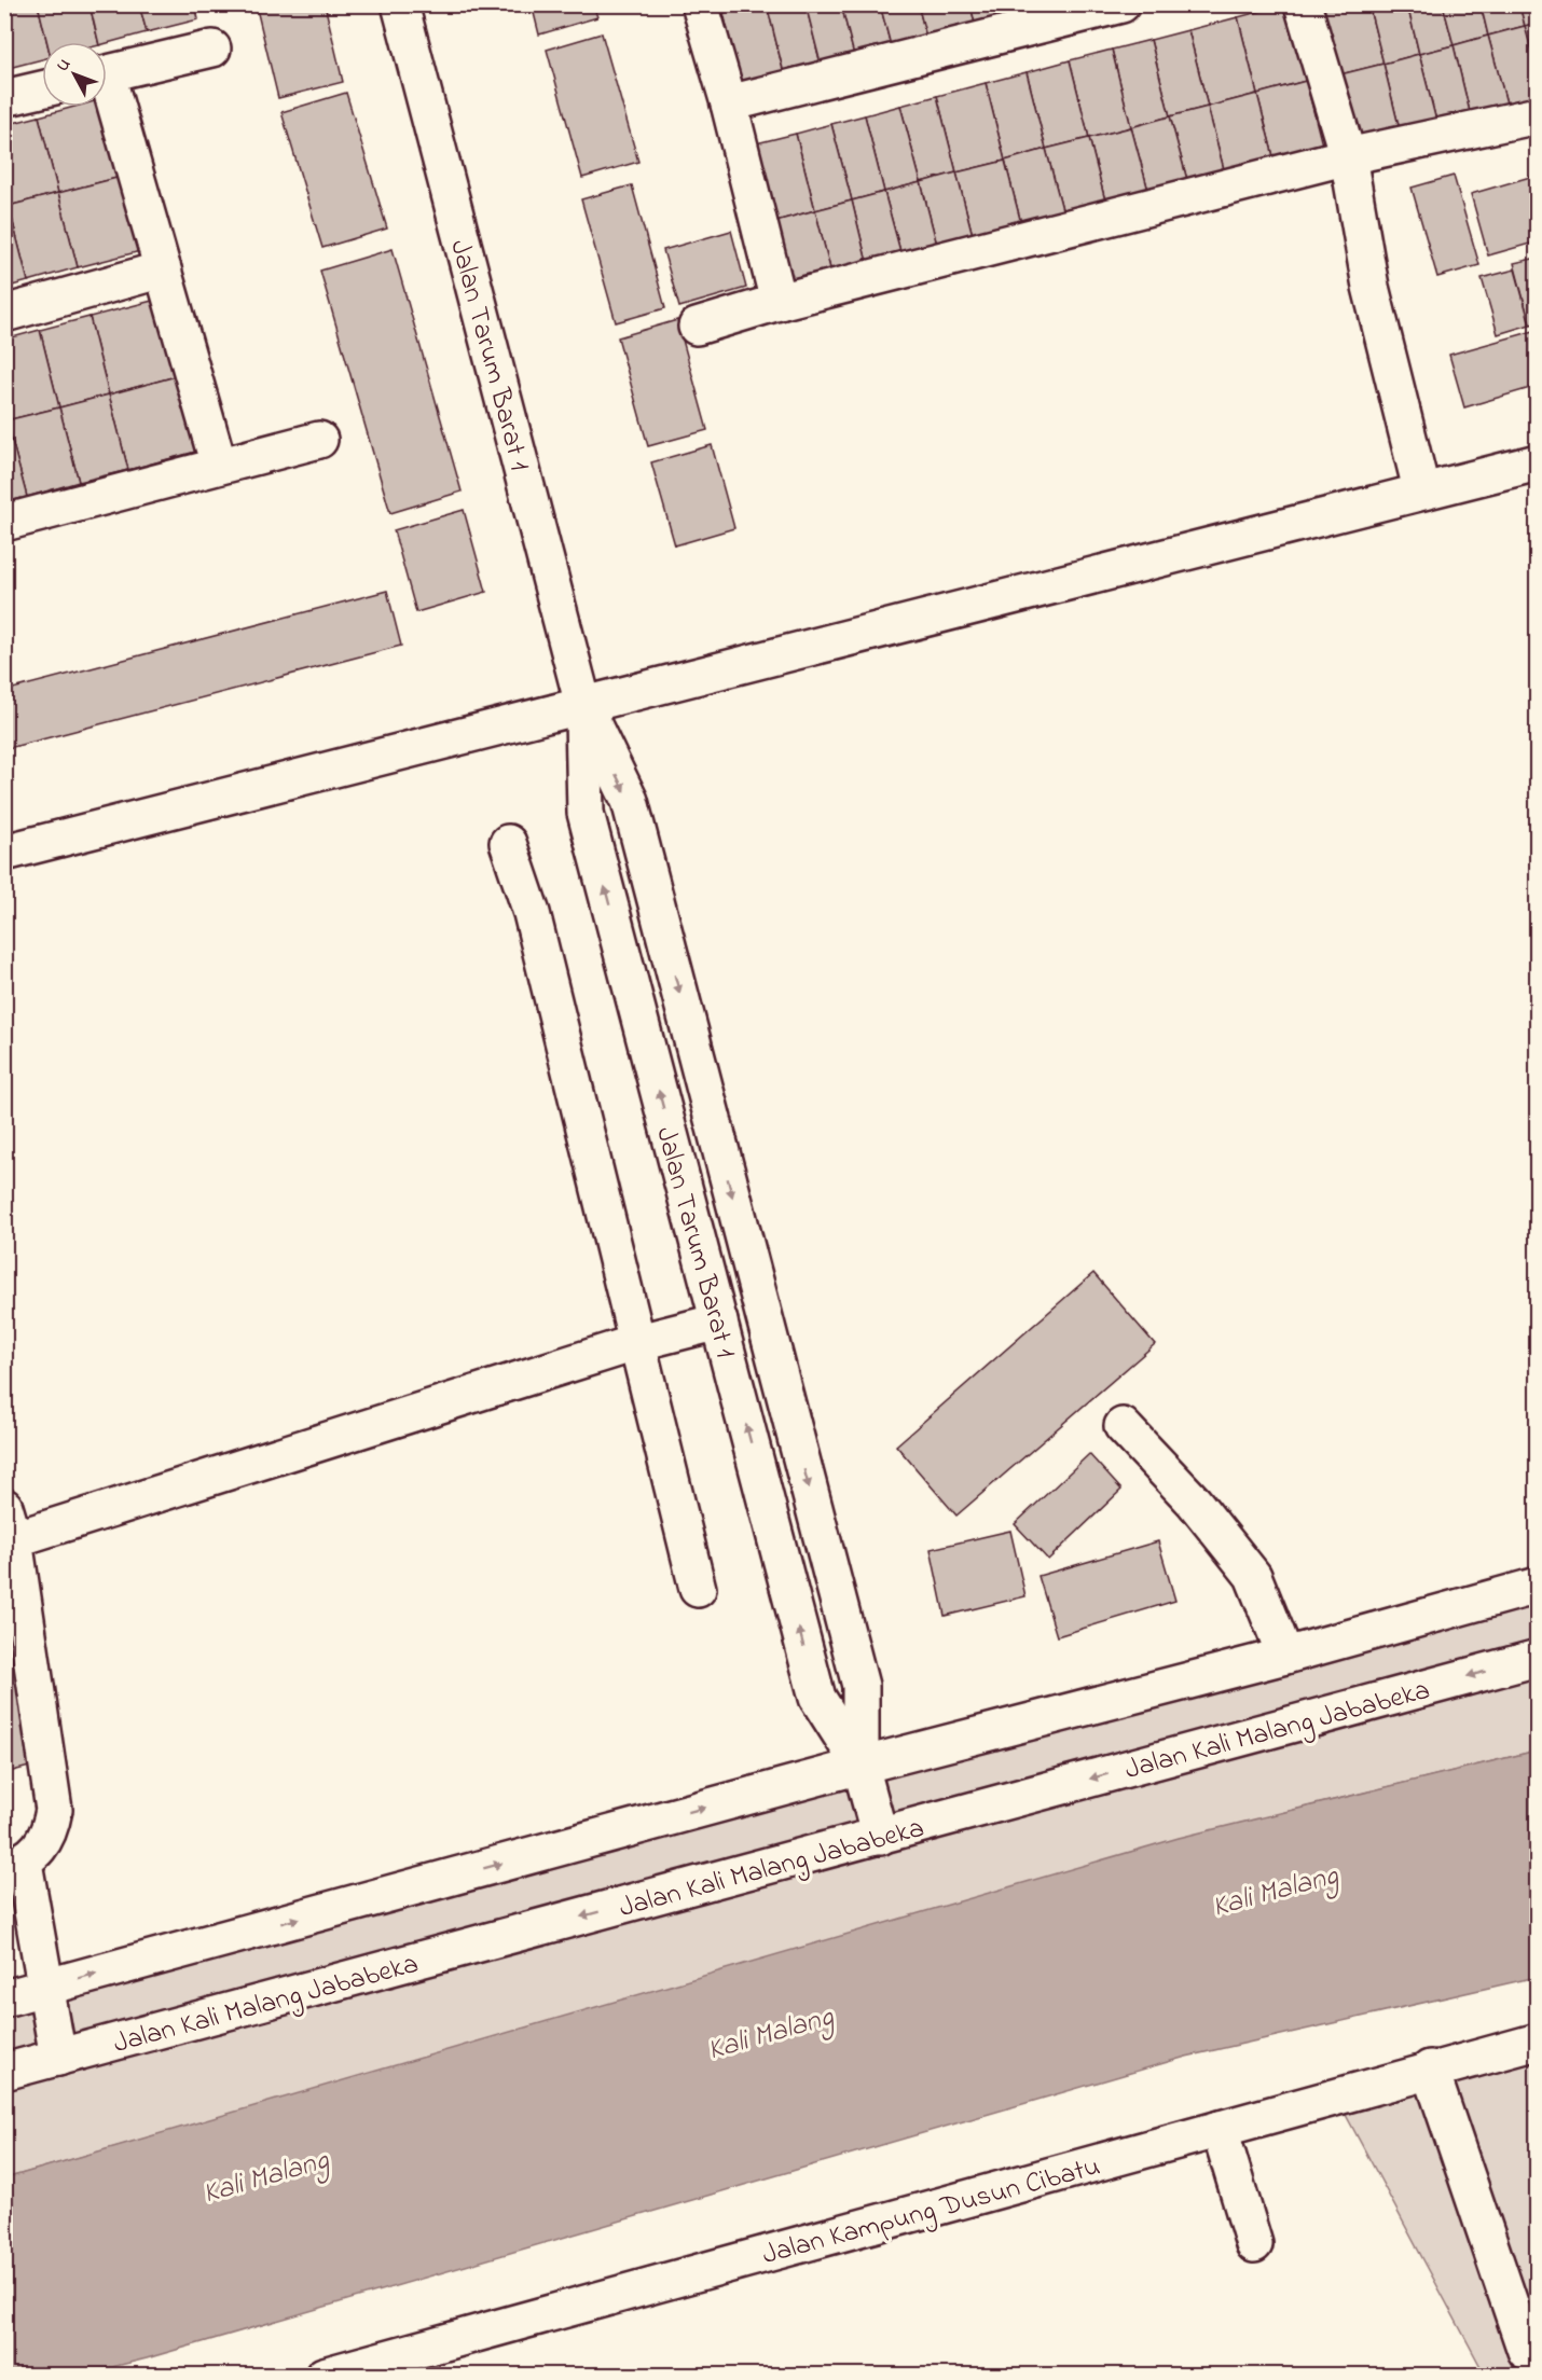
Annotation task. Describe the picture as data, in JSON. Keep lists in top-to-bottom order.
{
  "streets": {
    "street": ["Jalan Tarum Barat 1", "Jalan Kali Malang Jababeka", "Jalan Kampung Dusun Cibatu"]
  },
  "crossings": [
    ["Jalan Tarum Barat 1", "Jalan Kali Malang Jababeka"]
  ],
  "water": ["Kali Malang"],
  "north": "top left"
}
